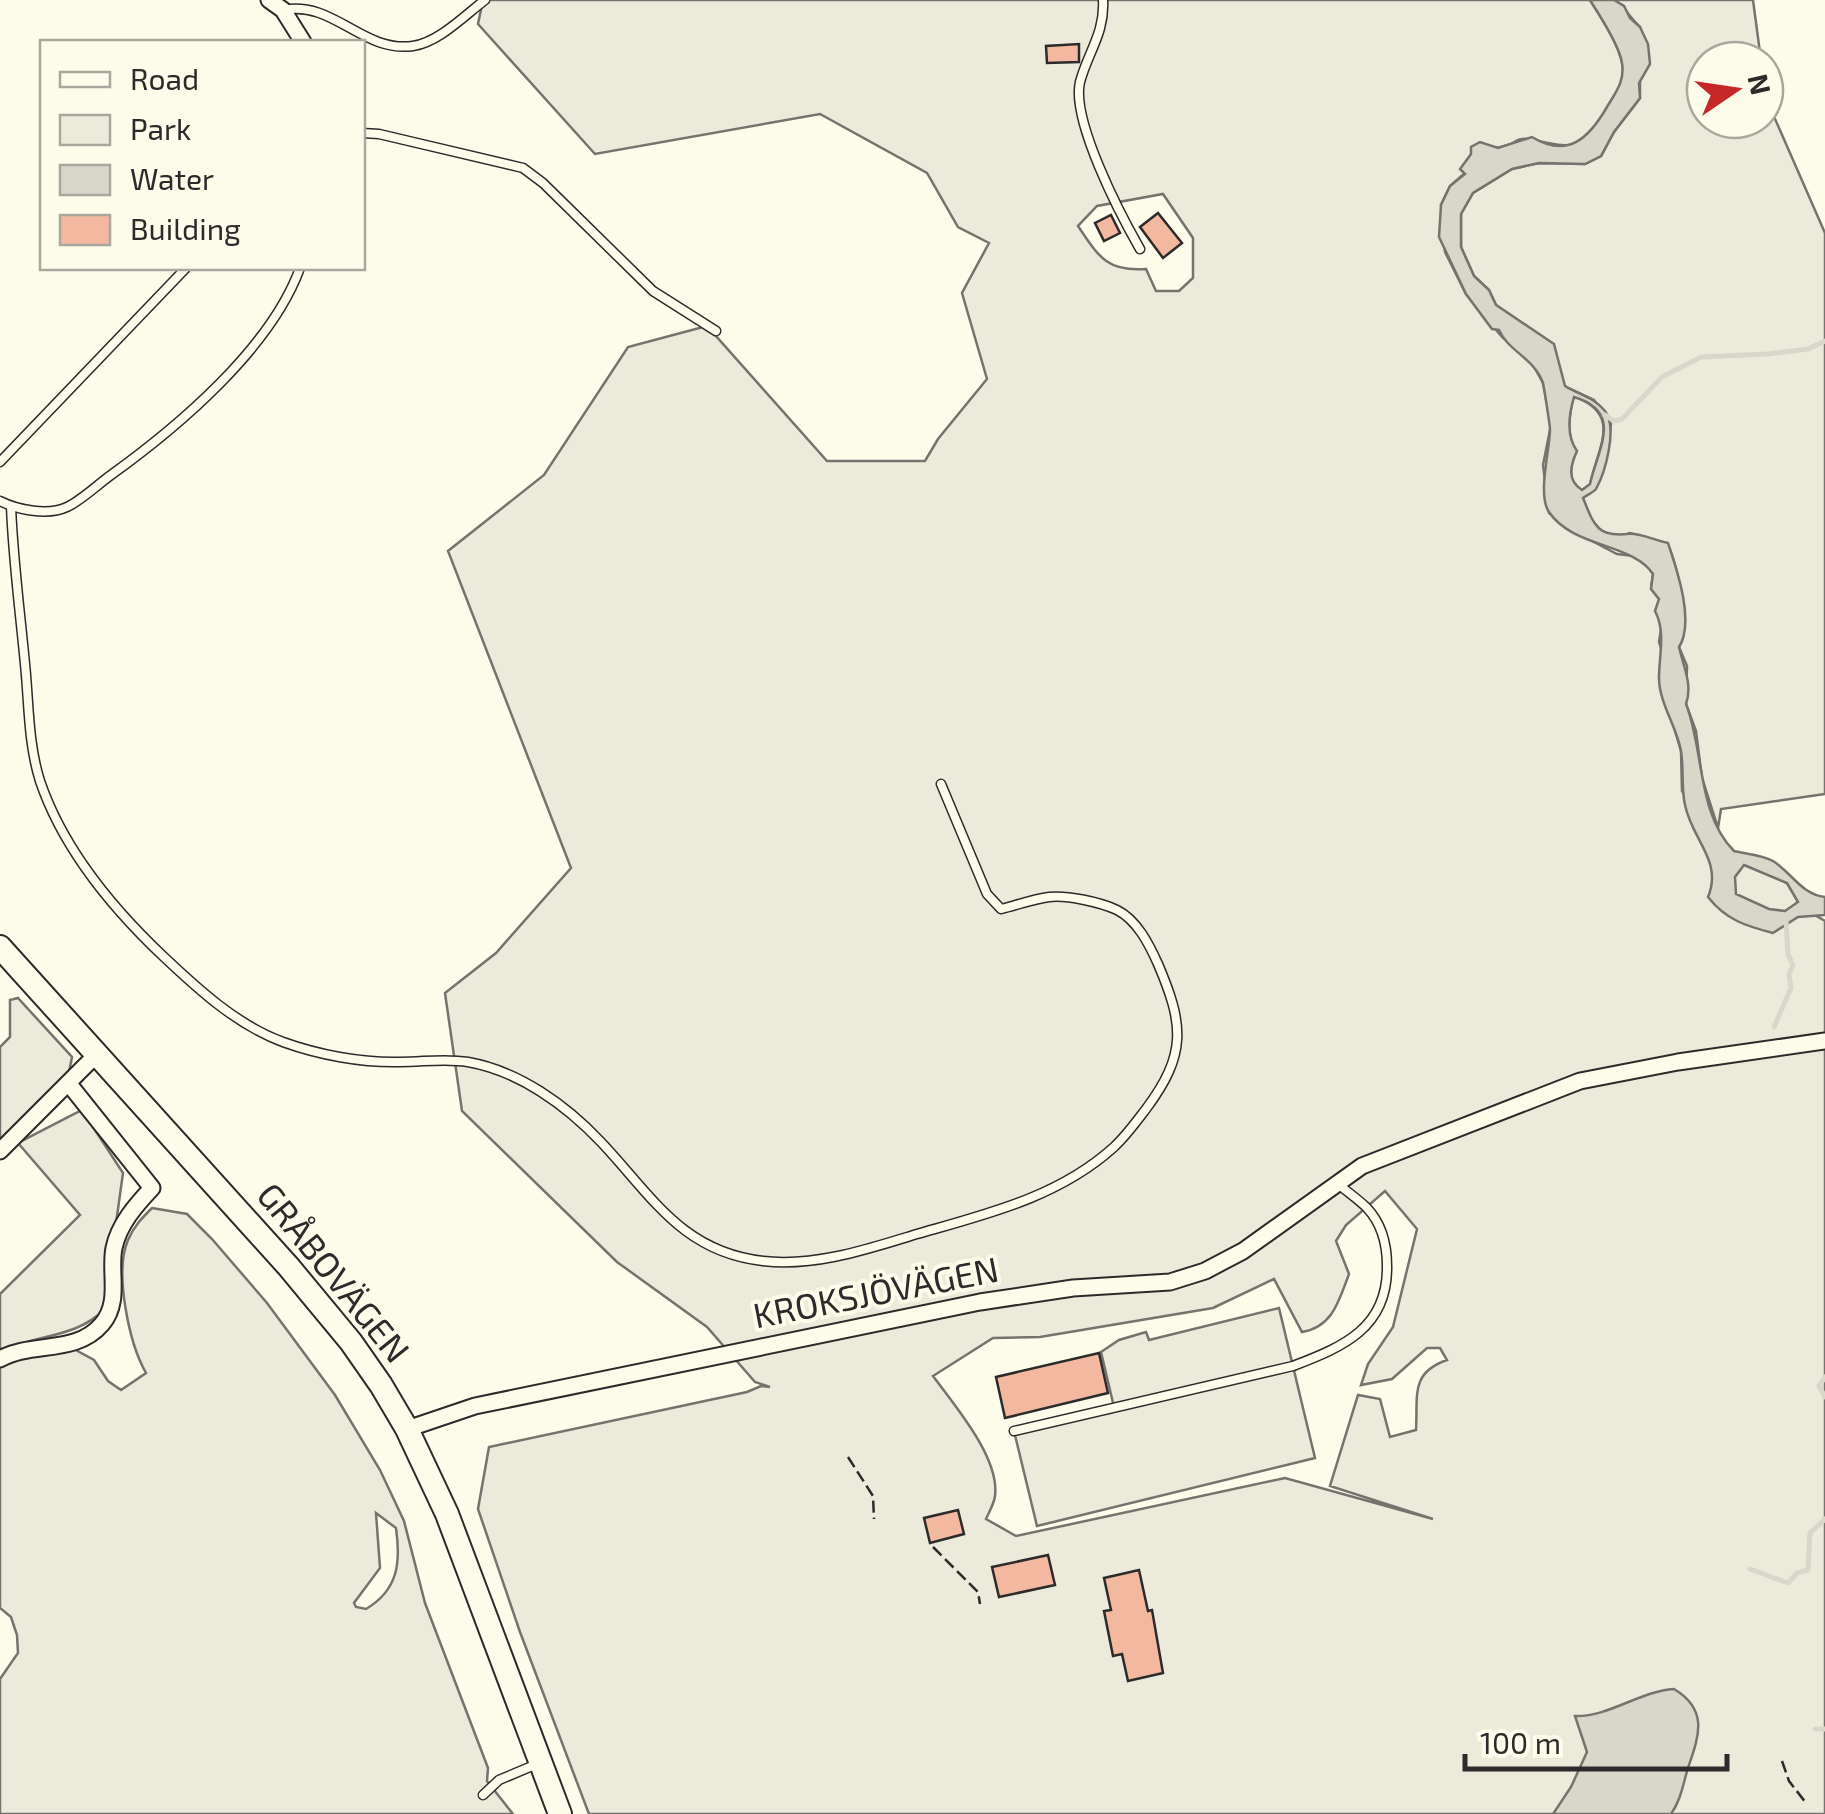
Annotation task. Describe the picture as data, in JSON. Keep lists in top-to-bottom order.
{
  "streets": {
    "main road": ["GRÅBOVÄGEN"],
    "street": ["KROKSJÖVÄGEN"]
  },
  "crossings": [
    ["GRÅBOVÄGEN", "KROKSJÖVÄGEN"]
  ],
  "legend": [
    "Road",
    "Park",
    "Water",
    "Building"
  ],
  "scale_bar": "100 m",
  "north": "right"
}
